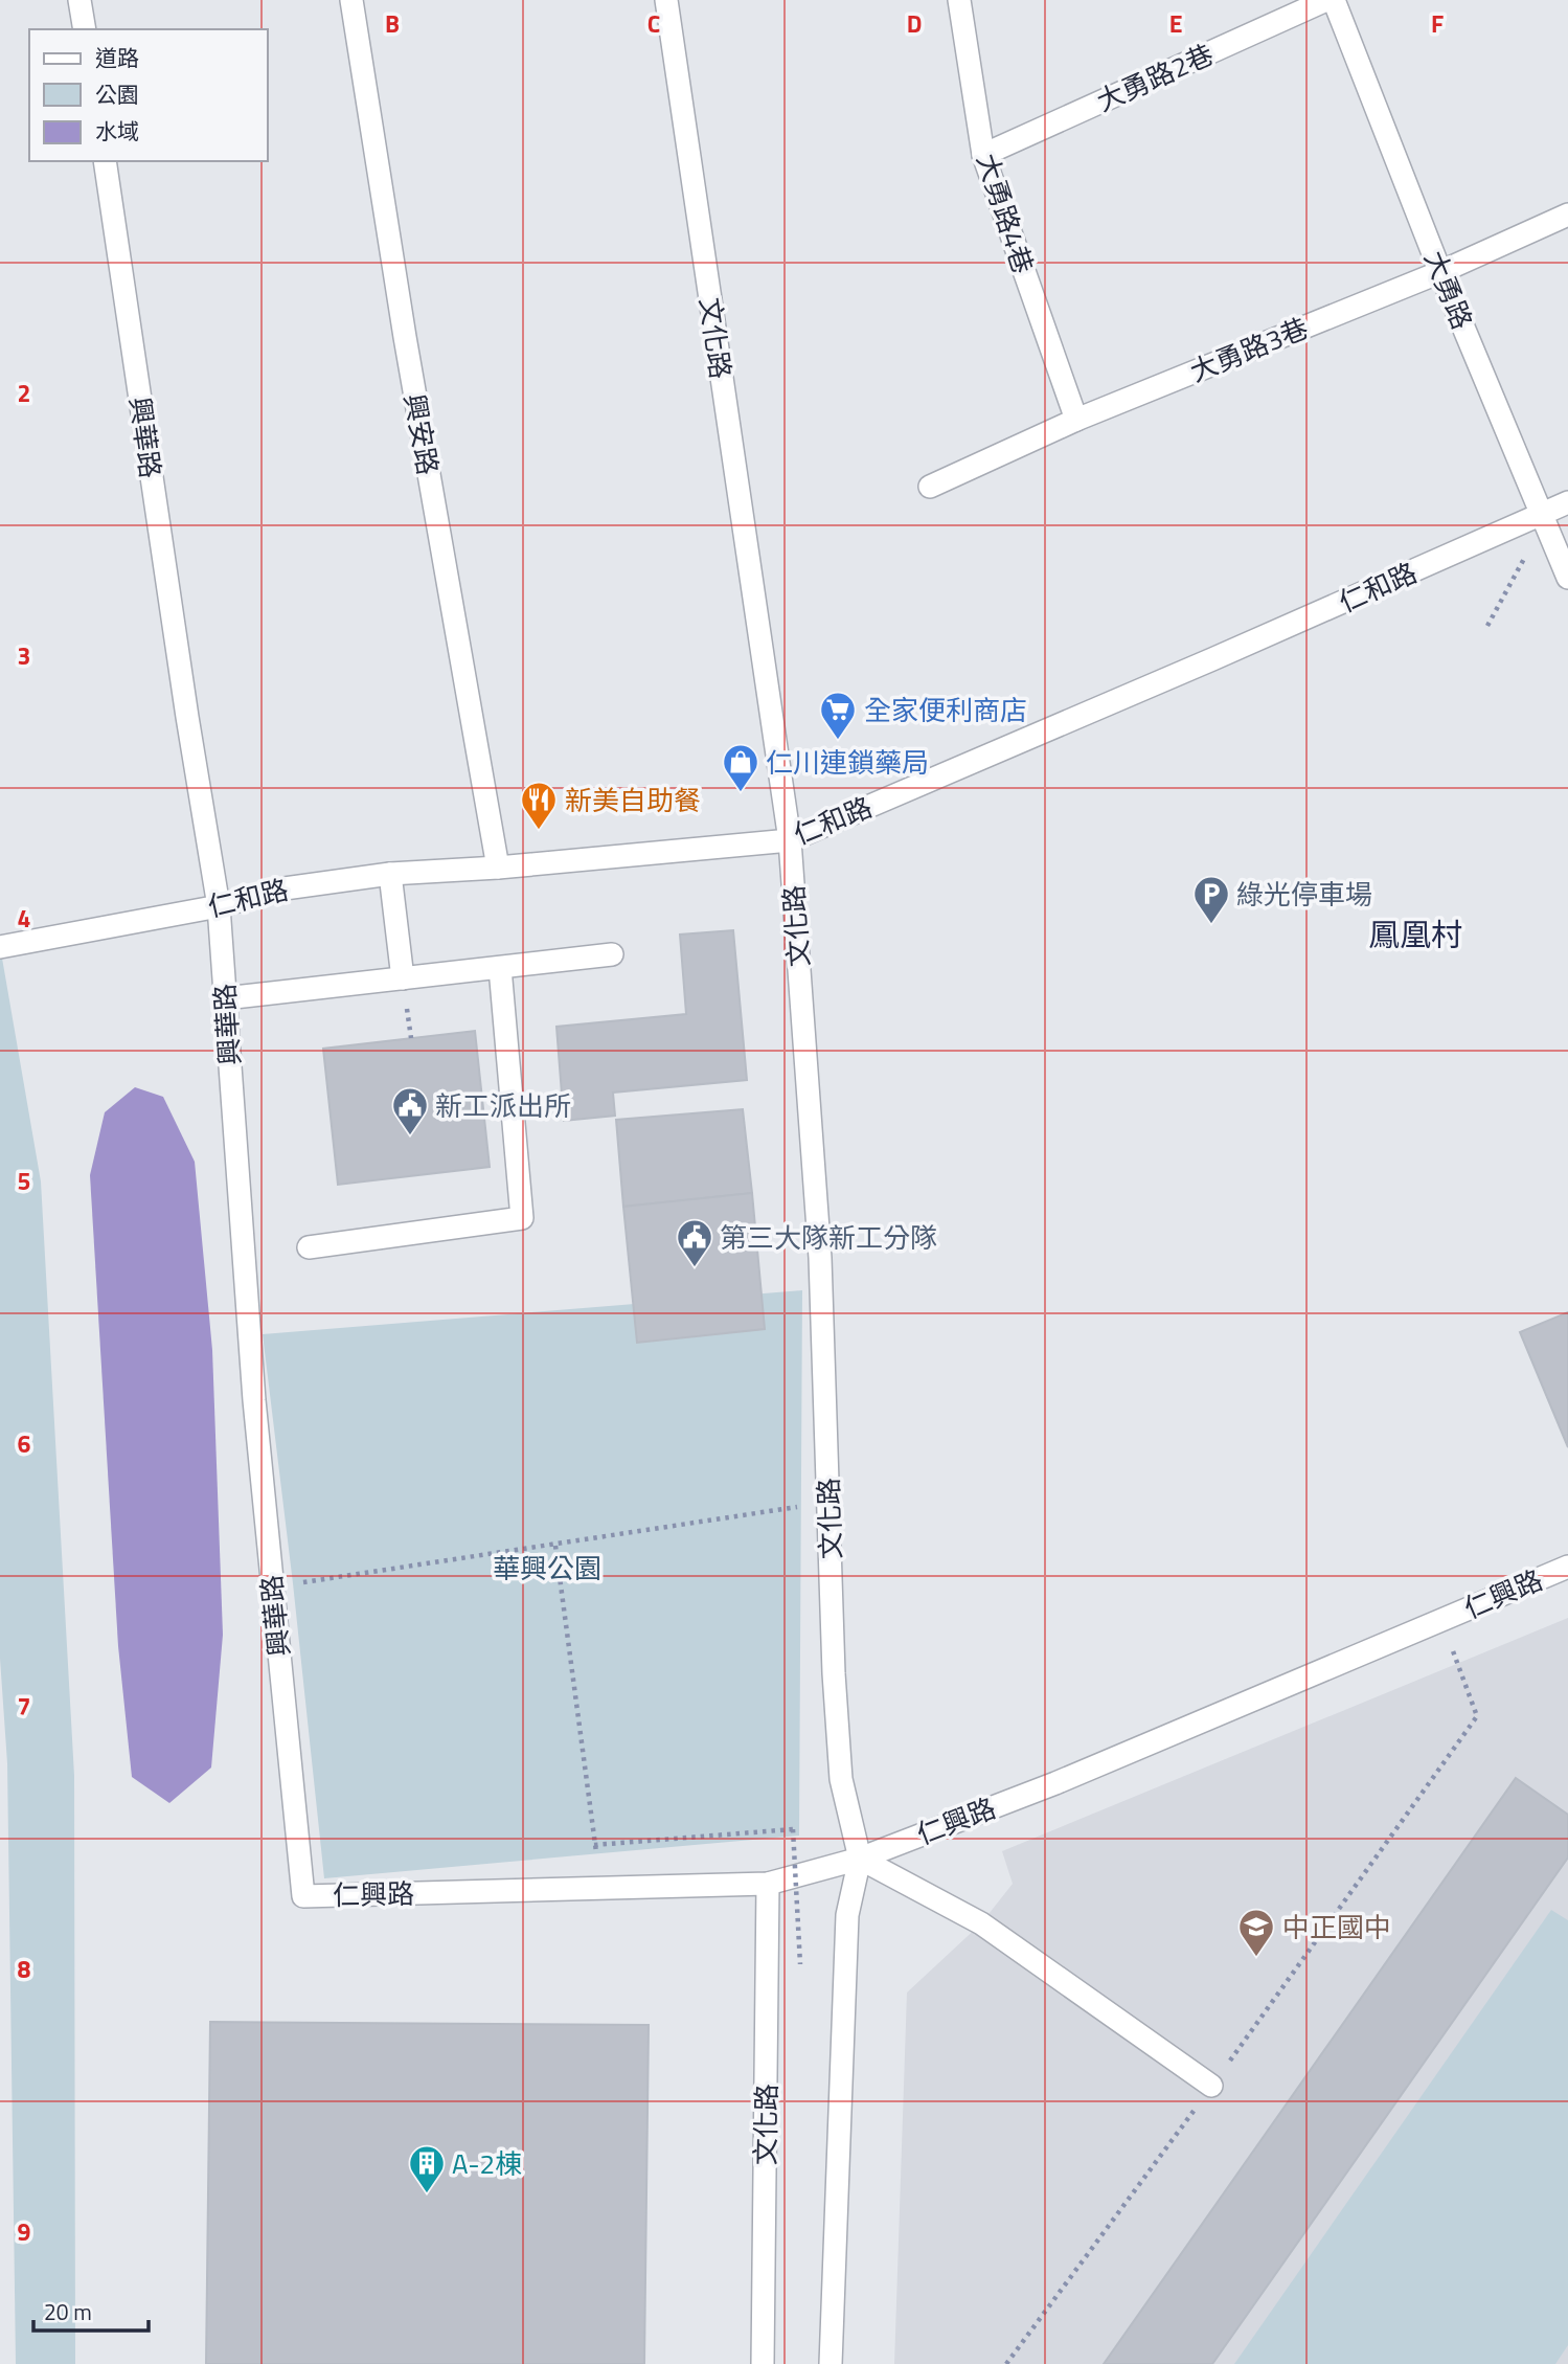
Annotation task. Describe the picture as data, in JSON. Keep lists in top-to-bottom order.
{
  "streets": {
    "street": [
      "大勇路2巷",
      "大勇路4巷",
      "大勇路",
      "文化路",
      "大勇路3巷",
      "興安路",
      "興華路",
      "仁和路",
      "仁興路"
    ]
  },
  "crossings": [
    ["大勇路2巷", "大勇路4巷"],
    ["大勇路4巷", "大勇路3巷"],
    ["大勇路", "大勇路3巷"],
    ["大勇路", "仁和路"],
    ["文化路", "仁和路"],
    ["文化路", "仁興路"],
    ["興安路", "仁和路"],
    ["興華路", "仁和路"],
    ["興華路", "仁興路"]
  ],
  "districts": ["鳳凰村"],
  "parks": ["華興公園"],
  "places": {
    "supermarket": ["全家便利商店"],
    "shop": ["仁川連鎖藥局"],
    "restaurant": ["新美自助餐"],
    "parking": ["綠光停車場"],
    "public building": ["新工派出所", "第三大隊新工分隊"],
    "school or university": ["中正國中"],
    "building": ["A-2棟"]
  },
  "legend": ["道路", "公園", "水域"],
  "scale_bar": "20 m",
  "grid": {
    "columns": [
      "B",
      "C",
      "D",
      "E",
      "F"
    ],
    "rows": [
      "2",
      "3",
      "4",
      "5",
      "6",
      "7",
      "8",
      "9"
    ]
  }
}
